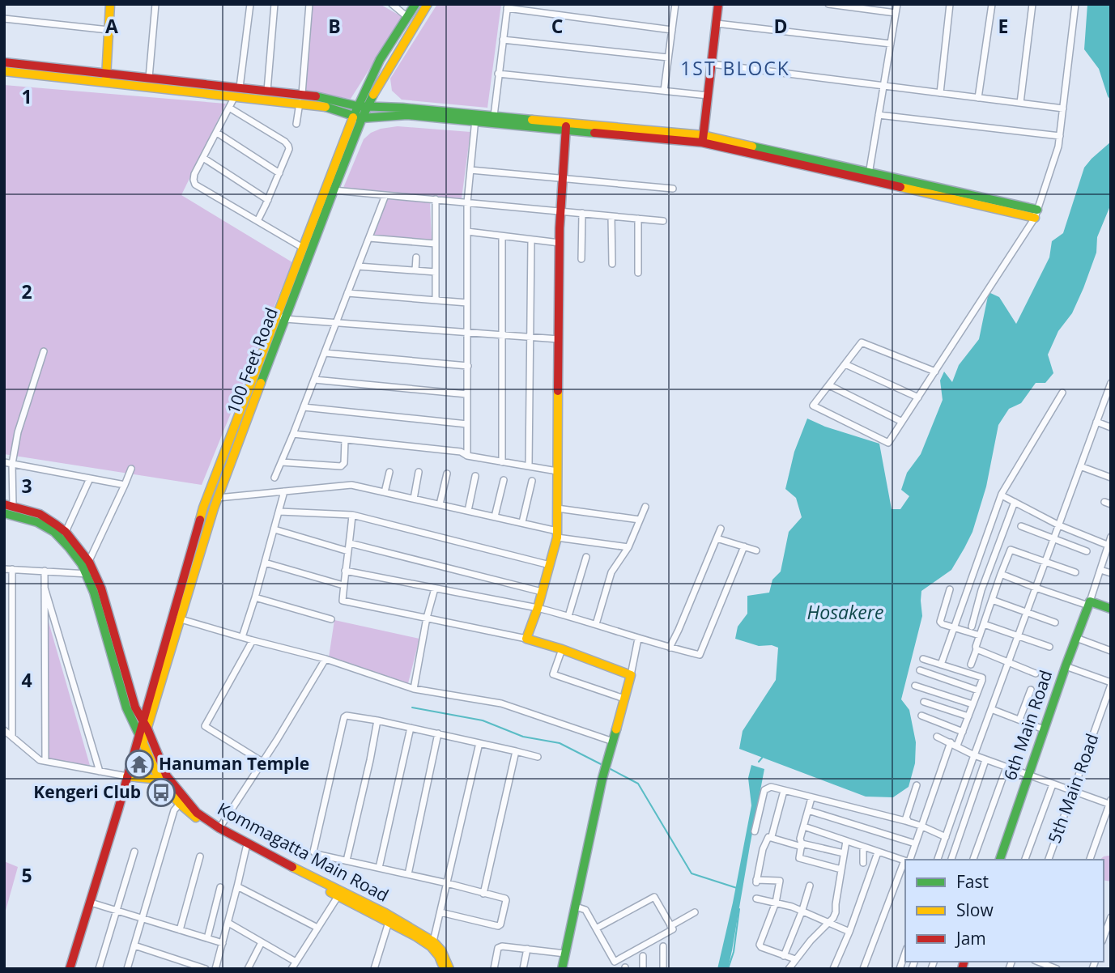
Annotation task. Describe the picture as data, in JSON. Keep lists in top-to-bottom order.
{
  "streets": {
    "street": [
      "100 Feet Road",
      "6th Main Road",
      "5th Main Road",
      "Kommagatta Main Road"
    ]
  },
  "crossings": [
    ["100 Feet Road", "Kommagatta Main Road"]
  ],
  "districts": ["1ST BLOCK"],
  "water": ["Hosakere"],
  "places": {
    "temple": ["Hanuman Temple"],
    "bus stop": ["Kengeri Club"]
  },
  "legend": ["Fast", "Slow", "Jam"],
  "grid": {
    "columns": [
      "A",
      "B",
      "C",
      "D",
      "E"
    ],
    "rows": [
      "1",
      "2",
      "3",
      "4",
      "5"
    ]
  }
}
